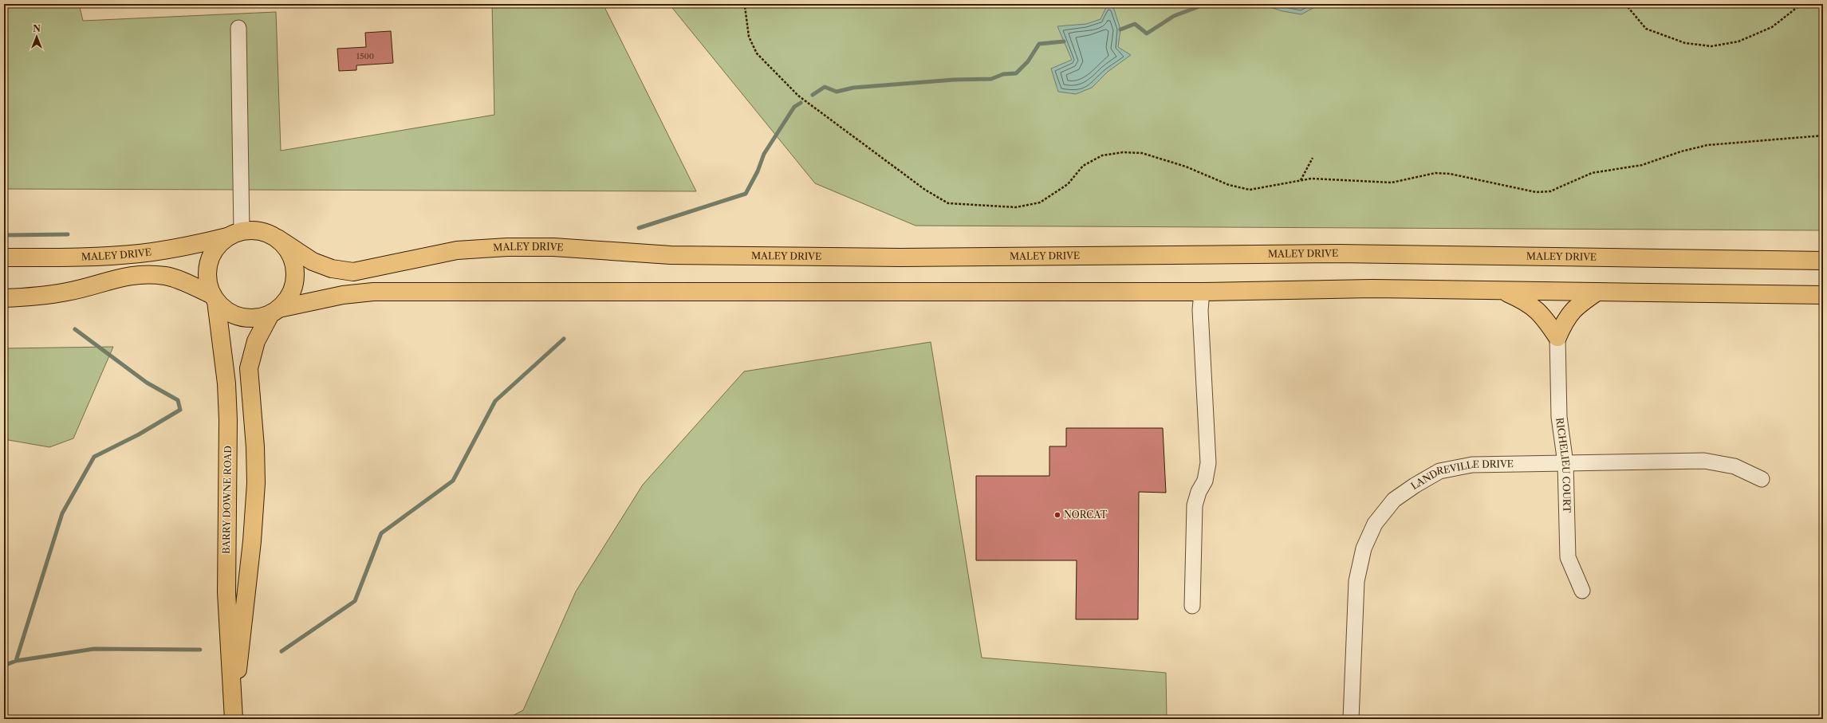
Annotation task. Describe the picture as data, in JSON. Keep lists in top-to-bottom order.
{
  "streets": {
    "main road": ["MALEY DRIVE", "BARRY DOWNE ROAD"],
    "street": ["RICHELIEU COURT", "LANDREVILLE DRIVE"]
  },
  "crossings": [
    ["MALEY DRIVE", "BARRY DOWNE ROAD"],
    ["RICHELIEU COURT", "LANDREVILLE DRIVE"]
  ],
  "places": ["NORCAT"],
  "house_numbers": ["1500"],
  "north": "top"
}
